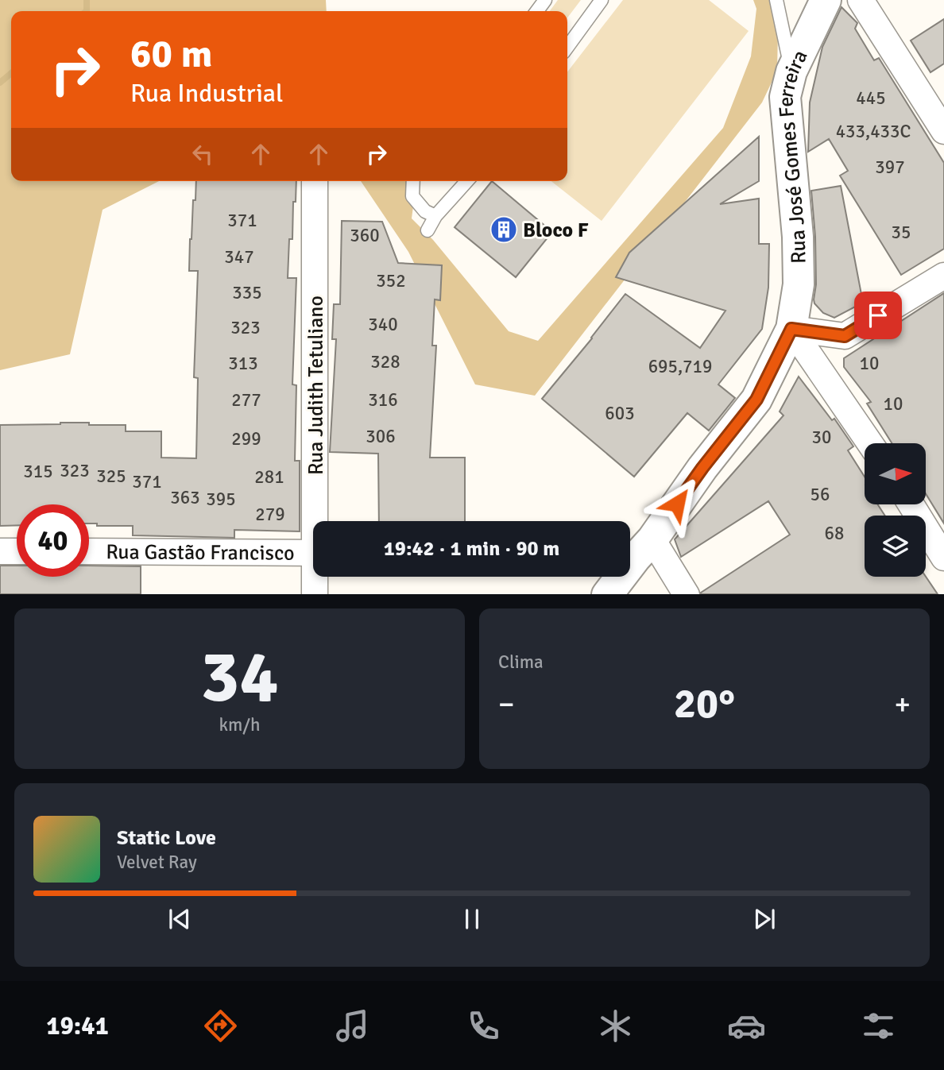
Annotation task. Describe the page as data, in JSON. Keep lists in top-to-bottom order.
{
  "streets": {
    "street": ["Rua José Gomes Ferreira", "Rua Judith Tetuliano", "Rua Gastão Francisco"]
  },
  "places": {
    "building": ["Bloco F"]
  },
  "house_numbers": [
    "445",
    "433,433C",
    "397",
    "371",
    "35",
    "360",
    "347",
    "352",
    "335",
    "340",
    "323",
    "328",
    "313",
    "10",
    "695,719",
    "277",
    "316",
    "10",
    "603",
    "306",
    "30",
    "299",
    "323",
    "315",
    "325",
    "281",
    "371",
    "56",
    "363",
    "395",
    "279",
    "68"
  ],
  "north": "right",
  "page": {
    "turn": ["60 m", "Rua Industrial"],
    "limit": "40",
    "trip": "19:42 · 1 min · 90 m",
    "tile": [
      ["34", "km/h"],
      "Clima"
    ],
    "heat": ["−", "20°", "+"],
    "song": ["Static Love", "Velvet Ray"],
    "tabs": "19:41"
  }
}
